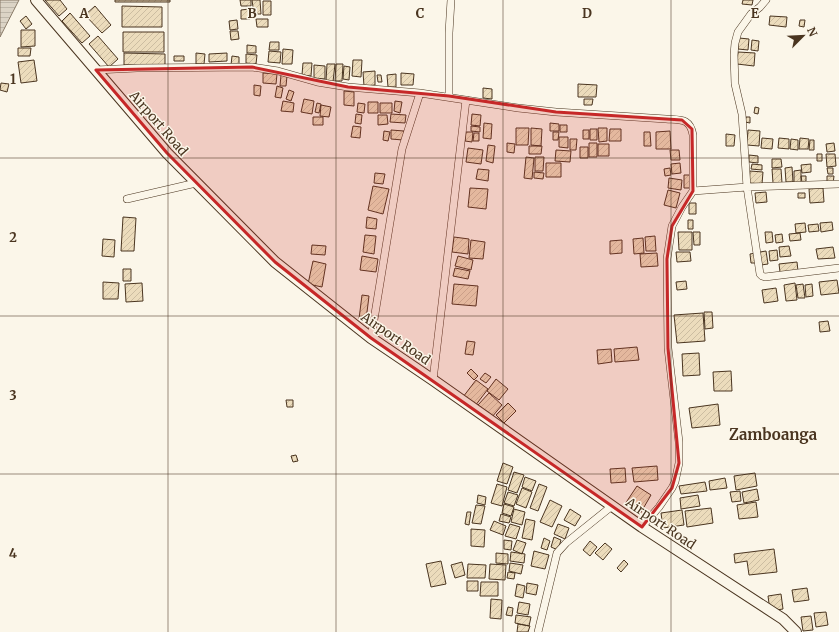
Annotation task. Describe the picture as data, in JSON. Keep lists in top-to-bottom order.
{
  "streets": {
    "main road": ["Airport Road"]
  },
  "districts": ["Zamboanga"],
  "north": "top right",
  "grid": {
    "columns": [
      "A",
      "B",
      "C",
      "D",
      "E"
    ],
    "rows": [
      "1",
      "2",
      "3",
      "4"
    ]
  }
}
